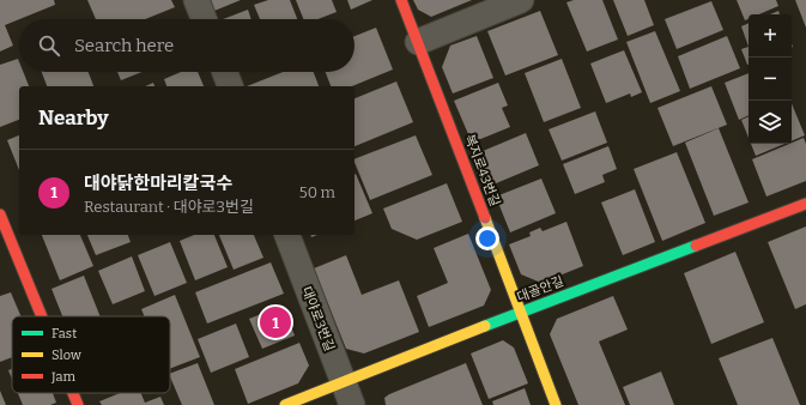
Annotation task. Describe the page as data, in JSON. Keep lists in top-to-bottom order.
{
  "streets": {
    "street": ["복지로43번길", "대골안길", "대야로3번길"]
  },
  "crossings": [
    ["복지로43번길", "대골안길"],
    ["대골안길", "대야로3번길"]
  ],
  "legend": ["Fast", "Slow", "Jam"],
  "page": {
    "map_buttons": ["+", "−"],
    "search": "Search here",
    "heading": "Nearby",
    "list": [
      {
        "mark": "1",
        "name": "대야닭한마리칼국수",
        "note": "Restaurant · 대야로3번길",
        "value": "50 m"
      }
    ],
    "pins": "1"
  }
}
